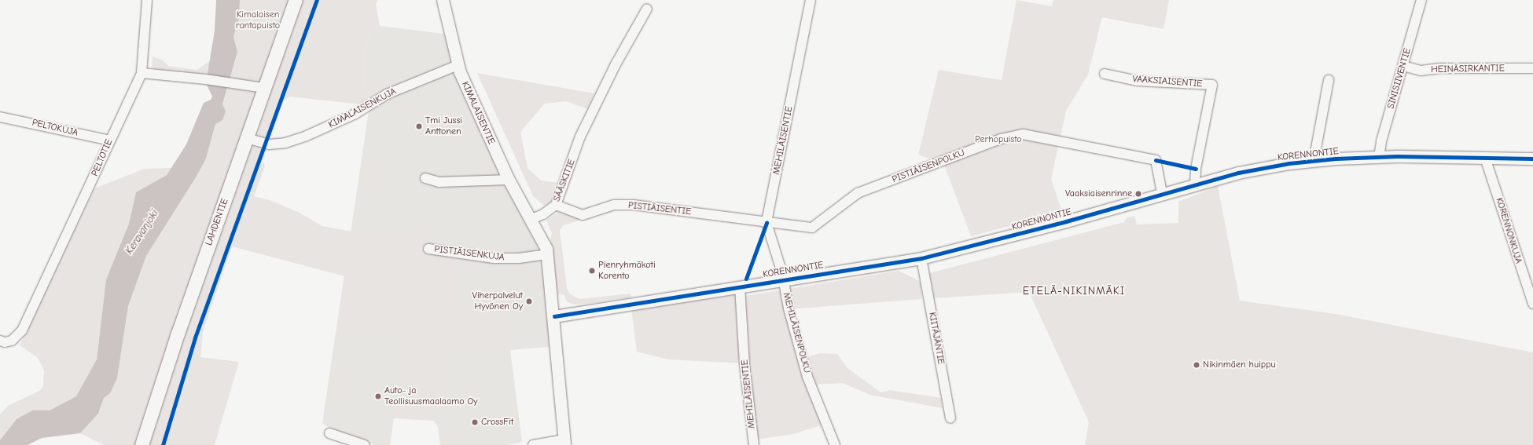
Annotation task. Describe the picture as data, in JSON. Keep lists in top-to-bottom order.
{
  "streets": {
    "main road": ["LAHDENTIE"],
    "street": [
      "HEINÄSIRKANTIE",
      "SINISIIVENTIE",
      "VAAKSIAISENTIE",
      "KIMALAISENKUJA",
      "KIMALAISENTIE",
      "PELTOKUJA",
      "MEHILÄISENTIE",
      "KORENNONTIE",
      "PELTOTIE",
      "PISTIÄISENPOLKU",
      "SÄÄSKITIE",
      "PISTIÄISENTIE",
      "KORENNONKUJA",
      "PISTIÄISENKUJA",
      "MEHILÄISENPOLKU",
      "KIITÄJÄNTIE"
    ]
  },
  "crossings": [
    ["HEINÄSIRKANTIE", "SINISIIVENTIE"],
    ["SINISIIVENTIE", "KORENNONTIE"],
    ["VAAKSIAISENTIE", "KORENNONTIE"],
    ["KIMALAISENKUJA", "KIMALAISENTIE"],
    ["KIMALAISENKUJA", "LAHDENTIE"],
    ["KIMALAISENTIE", "SÄÄSKITIE"],
    ["PELTOKUJA", "PELTOTIE"],
    ["MEHILÄISENTIE", "KORENNONTIE"],
    ["MEHILÄISENTIE", "PISTIÄISENPOLKU"],
    ["MEHILÄISENTIE", "PISTIÄISENTIE"],
    ["MEHILÄISENTIE", "MEHILÄISENPOLKU"],
    ["KORENNONTIE", "PISTIÄISENPOLKU"],
    ["KORENNONTIE", "KORENNONKUJA"],
    ["KORENNONTIE", "MEHILÄISENPOLKU"],
    ["KORENNONTIE", "KIITÄJÄNTIE"],
    ["PISTIÄISENPOLKU", "PISTIÄISENTIE"],
    ["PISTIÄISENPOLKU", "MEHILÄISENPOLKU"],
    ["SÄÄSKITIE", "PISTIÄISENTIE"],
    ["PISTIÄISENTIE", "MEHILÄISENPOLKU"]
  ],
  "districts": ["ETELÄ-NIKINMÄKI"],
  "water": ["Keravanjoki"],
  "parks": ["Kimalaisen rantapuisto", "Perhopuisto"],
  "places": [
    "Tmi Jussi Anttonen",
    "Vaaksiaisenrinne",
    "Pienryhmäkoti Korento",
    "Viherpalvelut Hyvönen Oy",
    "Nikinmäen huippu",
    "Auto- ja Teollisuusmaalaamo Oy",
    "CrossFit"
  ]
}
